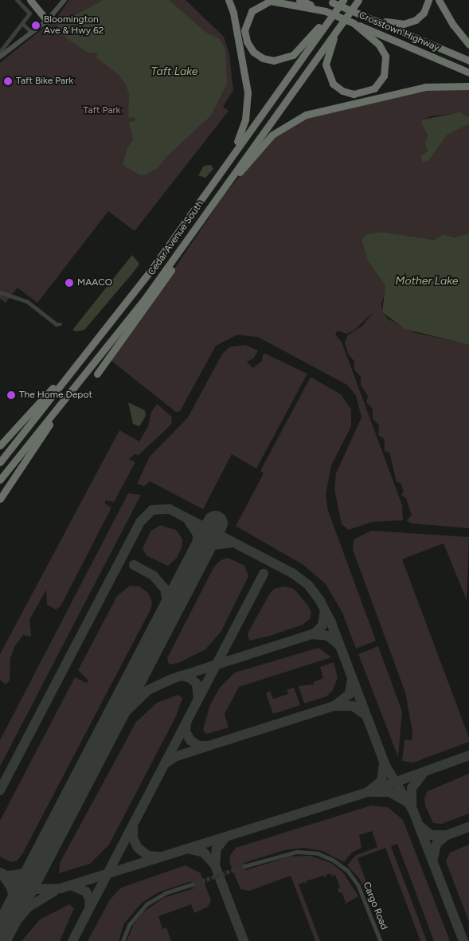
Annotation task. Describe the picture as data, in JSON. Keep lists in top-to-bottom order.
{
  "streets": {
    "highway": ["Crosstown Highway", "Cedar Avenue South"],
    "street": ["Cargo Road"]
  },
  "crossings": [
    ["Crosstown Highway", "Cedar Avenue South"]
  ],
  "water": ["Taft Lake", "Mother Lake"],
  "parks": ["Taft Park"],
  "places": [
    "Bloomington Ave & Hwy 62",
    "Taft Bike Park",
    "MAACO",
    "The Home Depot"
  ]
}
